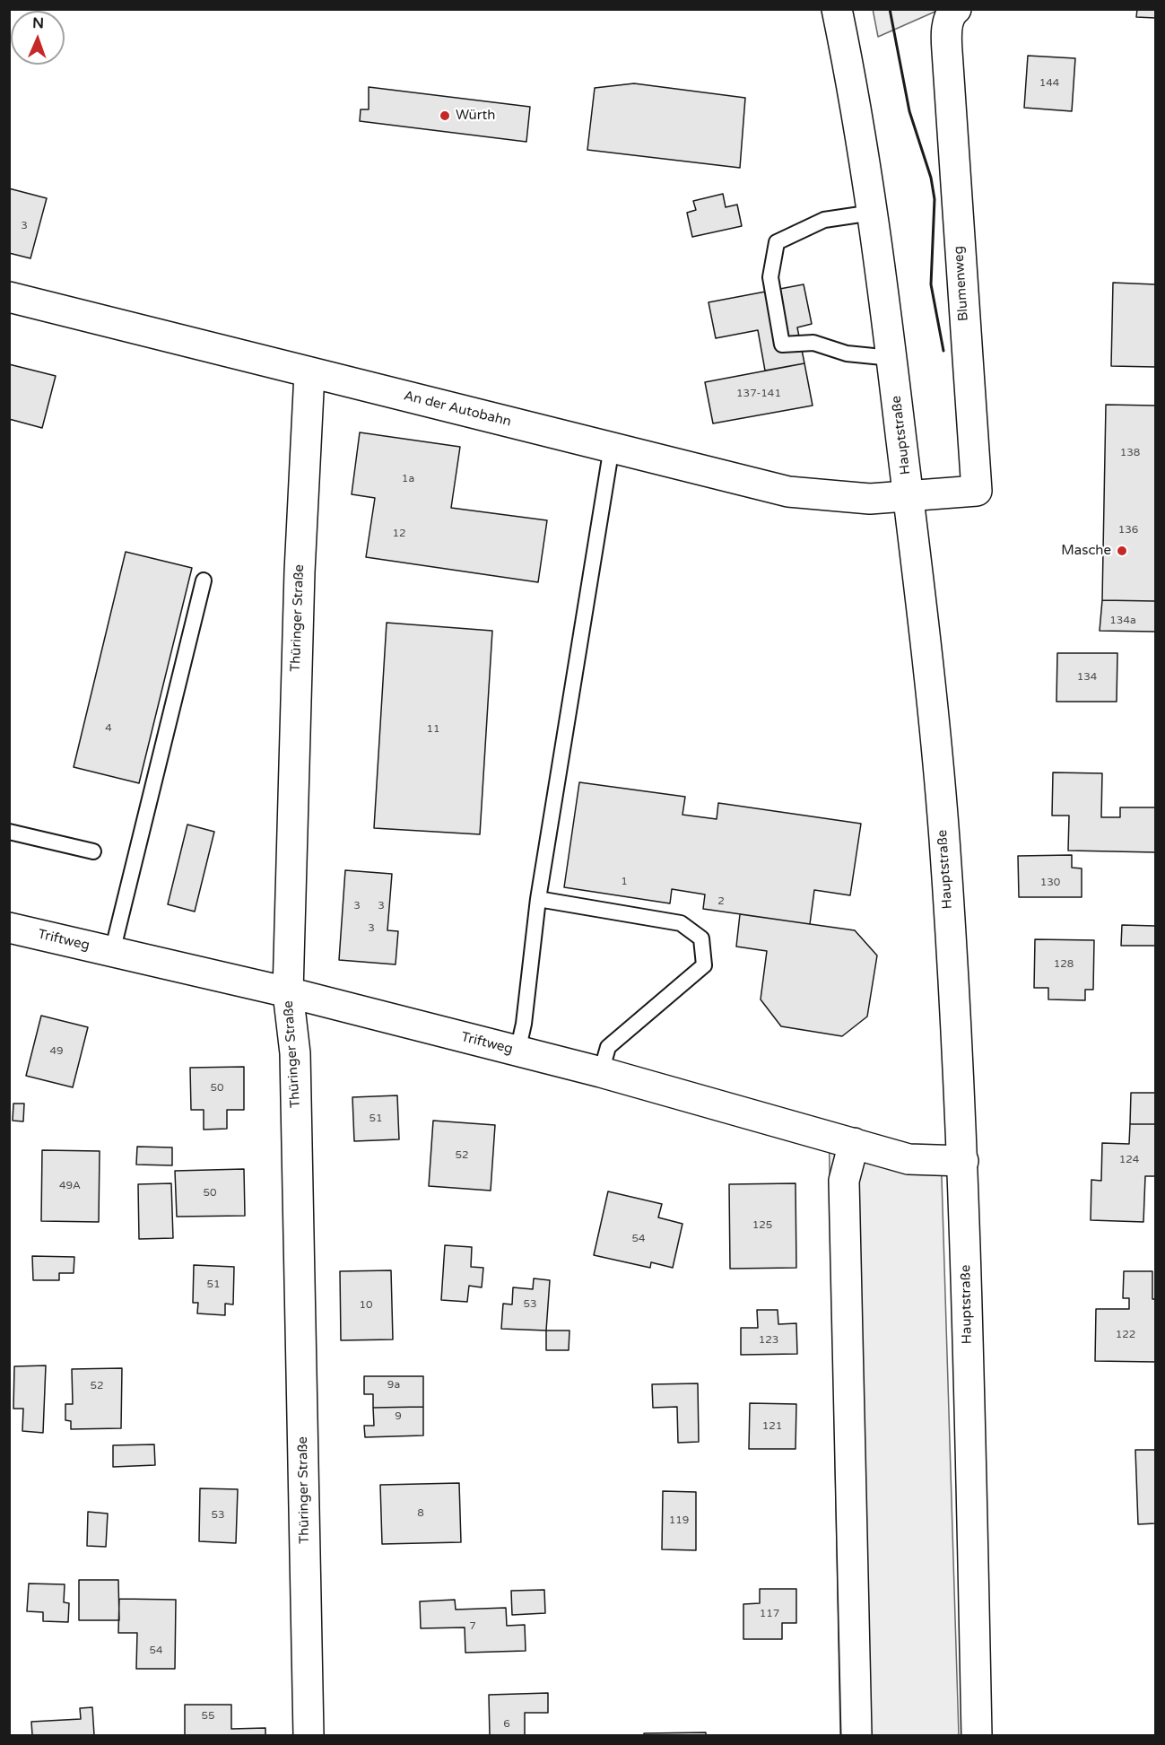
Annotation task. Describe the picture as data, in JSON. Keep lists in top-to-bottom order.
{
  "streets": {
    "street": [
      "Blumenweg",
      "An der Autobahn",
      "Hauptstraße",
      "Thüringer Straße",
      "Triftweg"
    ]
  },
  "crossings": [
    ["Blumenweg", "An der Autobahn"],
    ["Blumenweg", "Hauptstraße"],
    ["An der Autobahn", "Hauptstraße"],
    ["An der Autobahn", "Thüringer Straße"],
    ["Hauptstraße", "Triftweg"],
    ["Thüringer Straße", "Triftweg"]
  ],
  "places": ["Würth", "Masche"],
  "house_numbers": [
    "144",
    "3",
    "137-141",
    "138",
    "1a",
    "136",
    "12",
    "134a",
    "134",
    "4",
    "11",
    "1",
    "130",
    "2",
    "3",
    "3",
    "3",
    "128",
    "49",
    "50",
    "51",
    "52",
    "124",
    "49A",
    "50",
    "125",
    "54",
    "51",
    "53",
    "10",
    "122",
    "123",
    "9a",
    "52",
    "9",
    "121",
    "8",
    "53",
    "119",
    "117",
    "7",
    "54",
    "55",
    "6"
  ],
  "north": "top"
}
